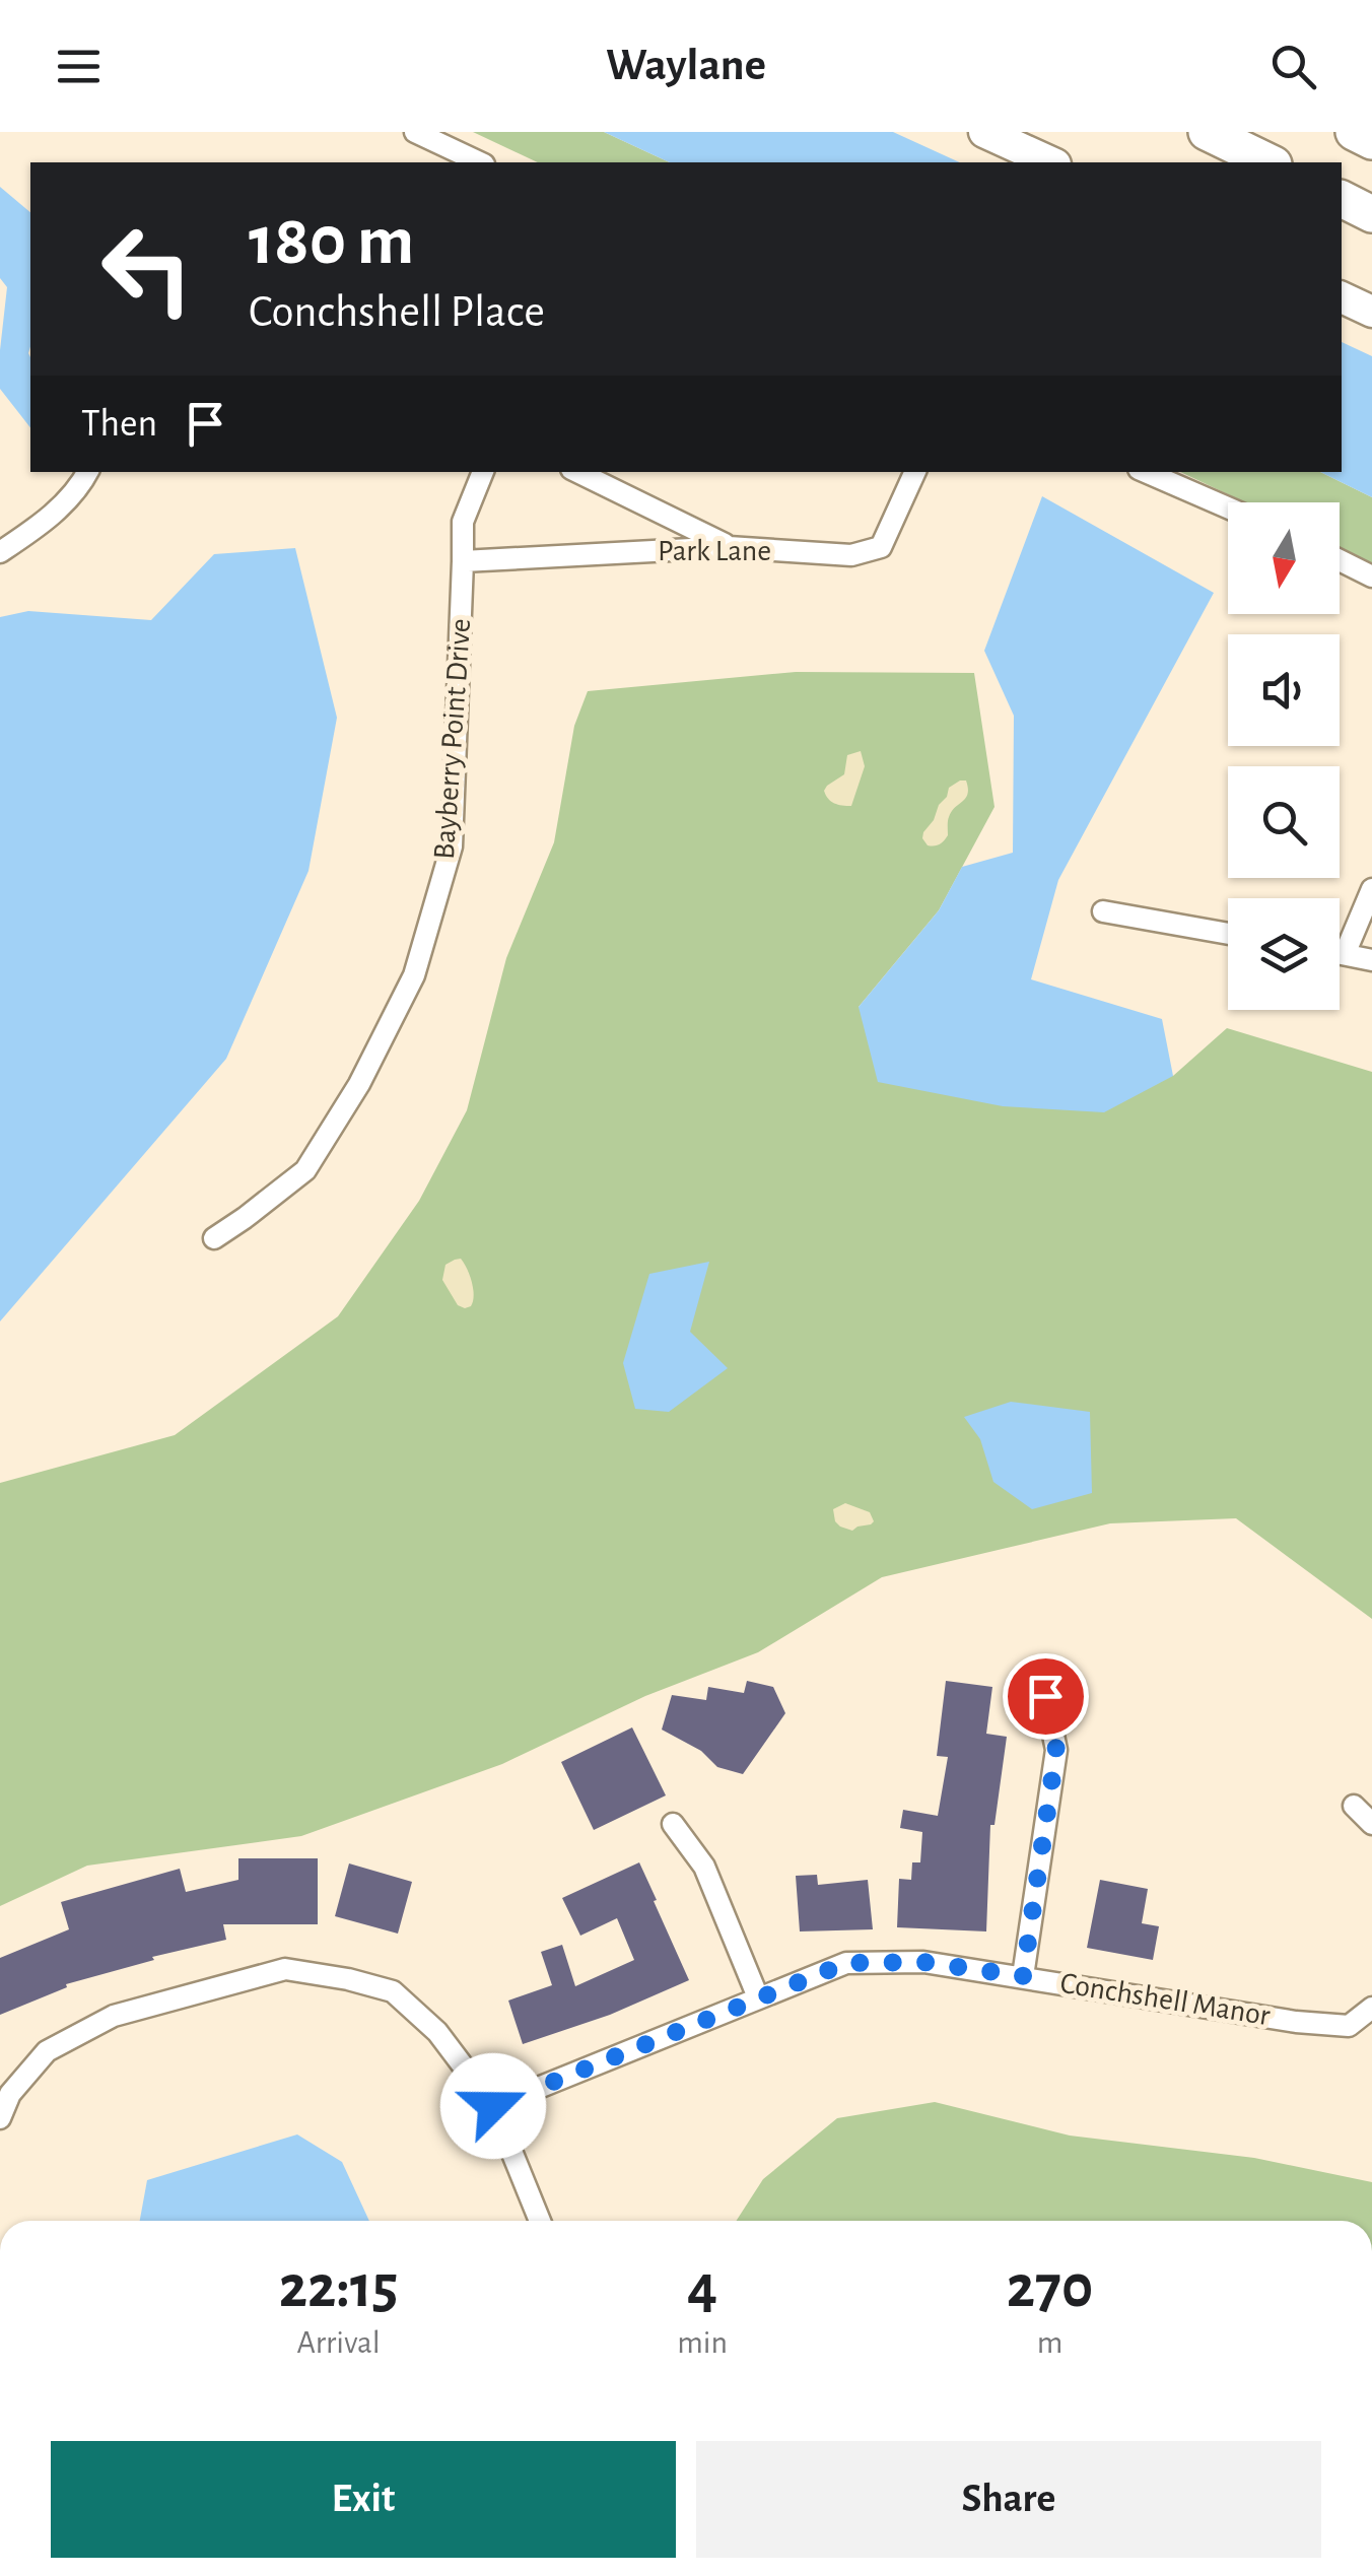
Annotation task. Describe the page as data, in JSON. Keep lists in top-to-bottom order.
{
  "streets": {
    "street": ["Park Lane", "Bayberry Point Drive", "Conchshell Manor"]
  },
  "crossings": [
    ["Park Lane", "Bayberry Point Drive"]
  ],
  "north": "bottom",
  "page": {
    "header": "Waylane",
    "turn": ["180 m", "Conchshell Place"],
    "then": "Then",
    "eta": [
      "22:15",
      "Arrival",
      "4",
      "min",
      "270",
      "m"
    ],
    "buttons": ["Exit", "Share"]
  }
}
